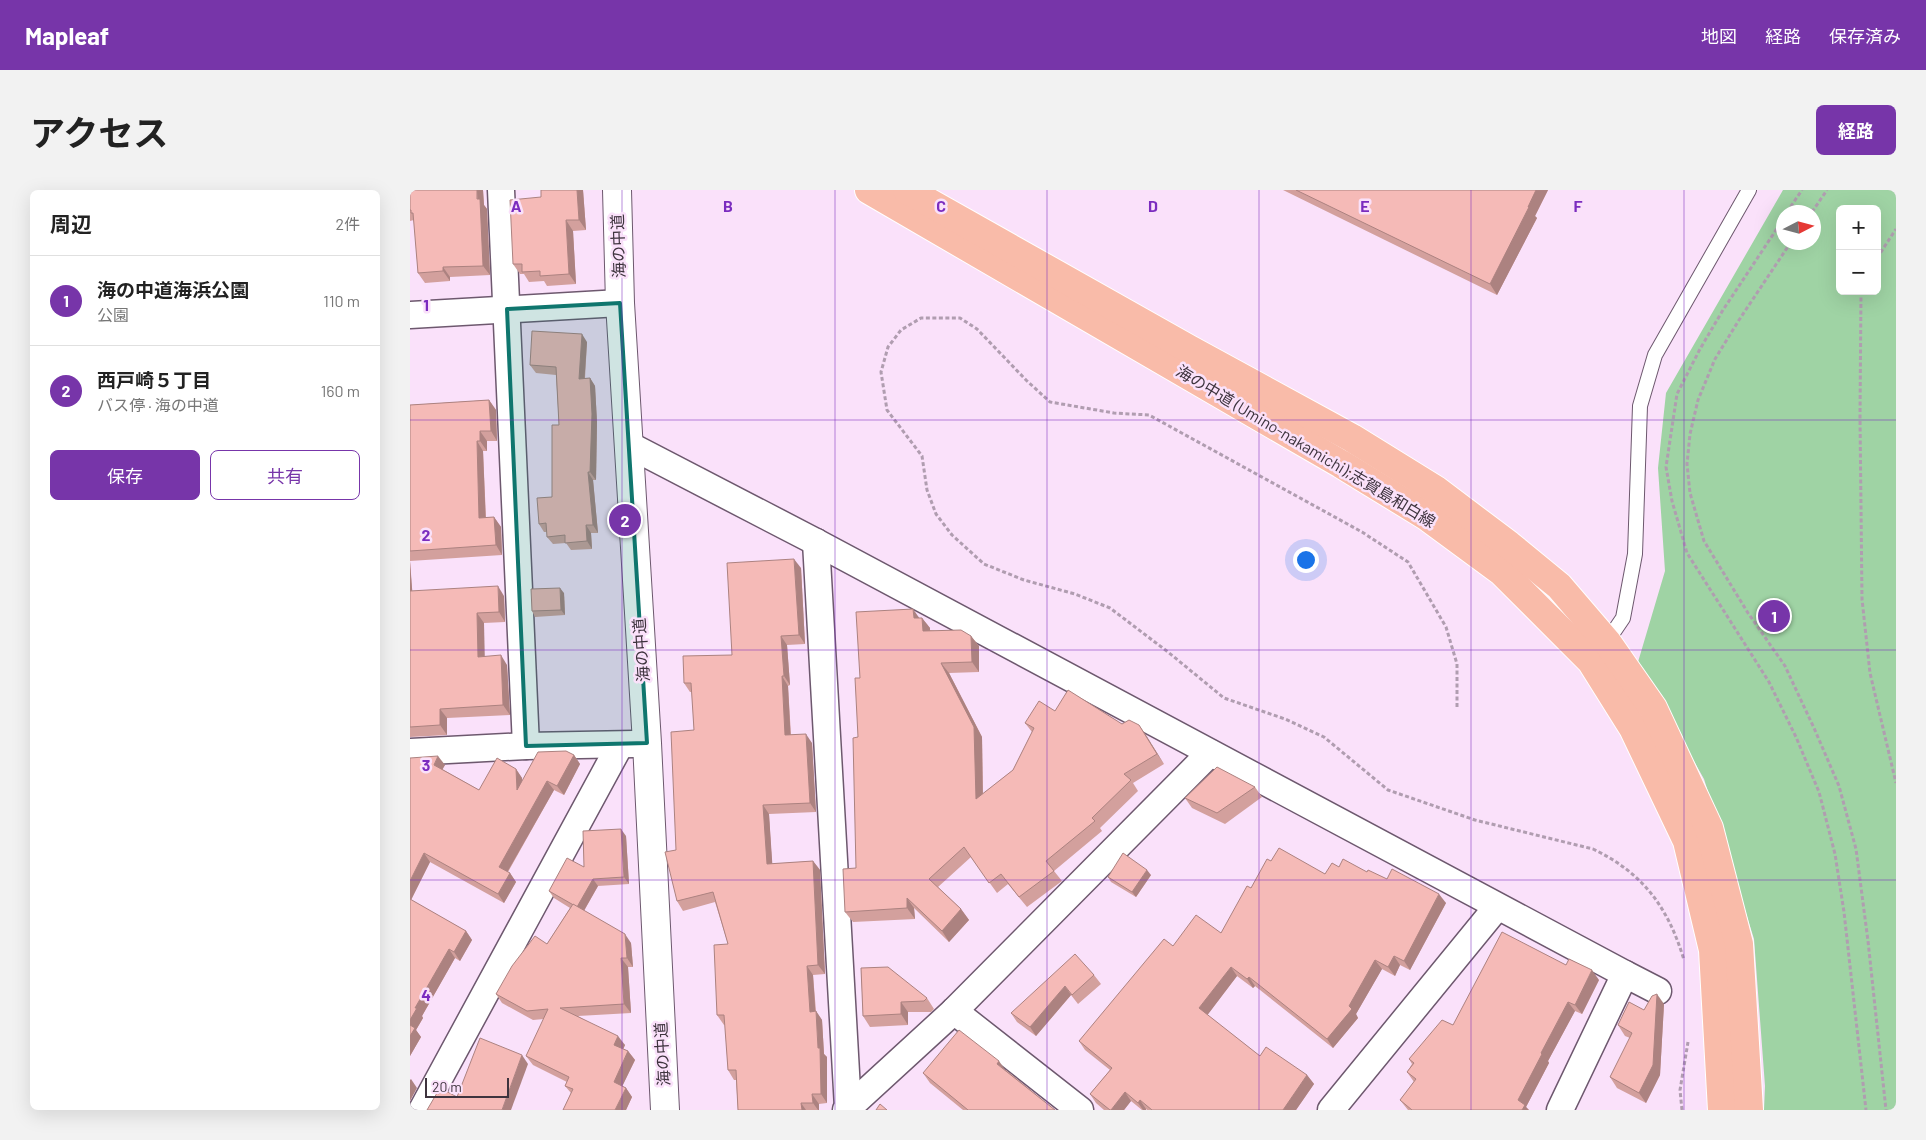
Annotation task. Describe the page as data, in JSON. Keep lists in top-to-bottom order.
{
  "streets": {
    "main road": ["海の中道 (Umino-nakamichi);志賀島和白線"],
    "street": ["海の中道"]
  },
  "scale_bar": "20 m",
  "north": "right",
  "page": {
    "header": "Mapleaf",
    "nav": ["地図", "経路", "保存済み"],
    "title": "アクセス",
    "buttons": [
      "経路",
      ["保存", "共有"]
    ],
    "heading": ["周辺", "2件"],
    "map_buttons": ["+", "−"],
    "list": [
      {
        "mark": "1",
        "name": "海の中道海浜公園",
        "note": "公園",
        "value": "110 m"
      },
      {
        "mark": "2",
        "name": "西戸崎５丁目",
        "note": "バス停 · 海の中道",
        "value": "160 m"
      }
    ],
    "pins": ["2", "1"],
    "scale": "20 m"
  },
  "grid": {
    "columns": [
      "A",
      "B",
      "C",
      "D",
      "E",
      "F"
    ],
    "rows": [
      "1",
      "2",
      "3",
      "4"
    ]
  }
}
